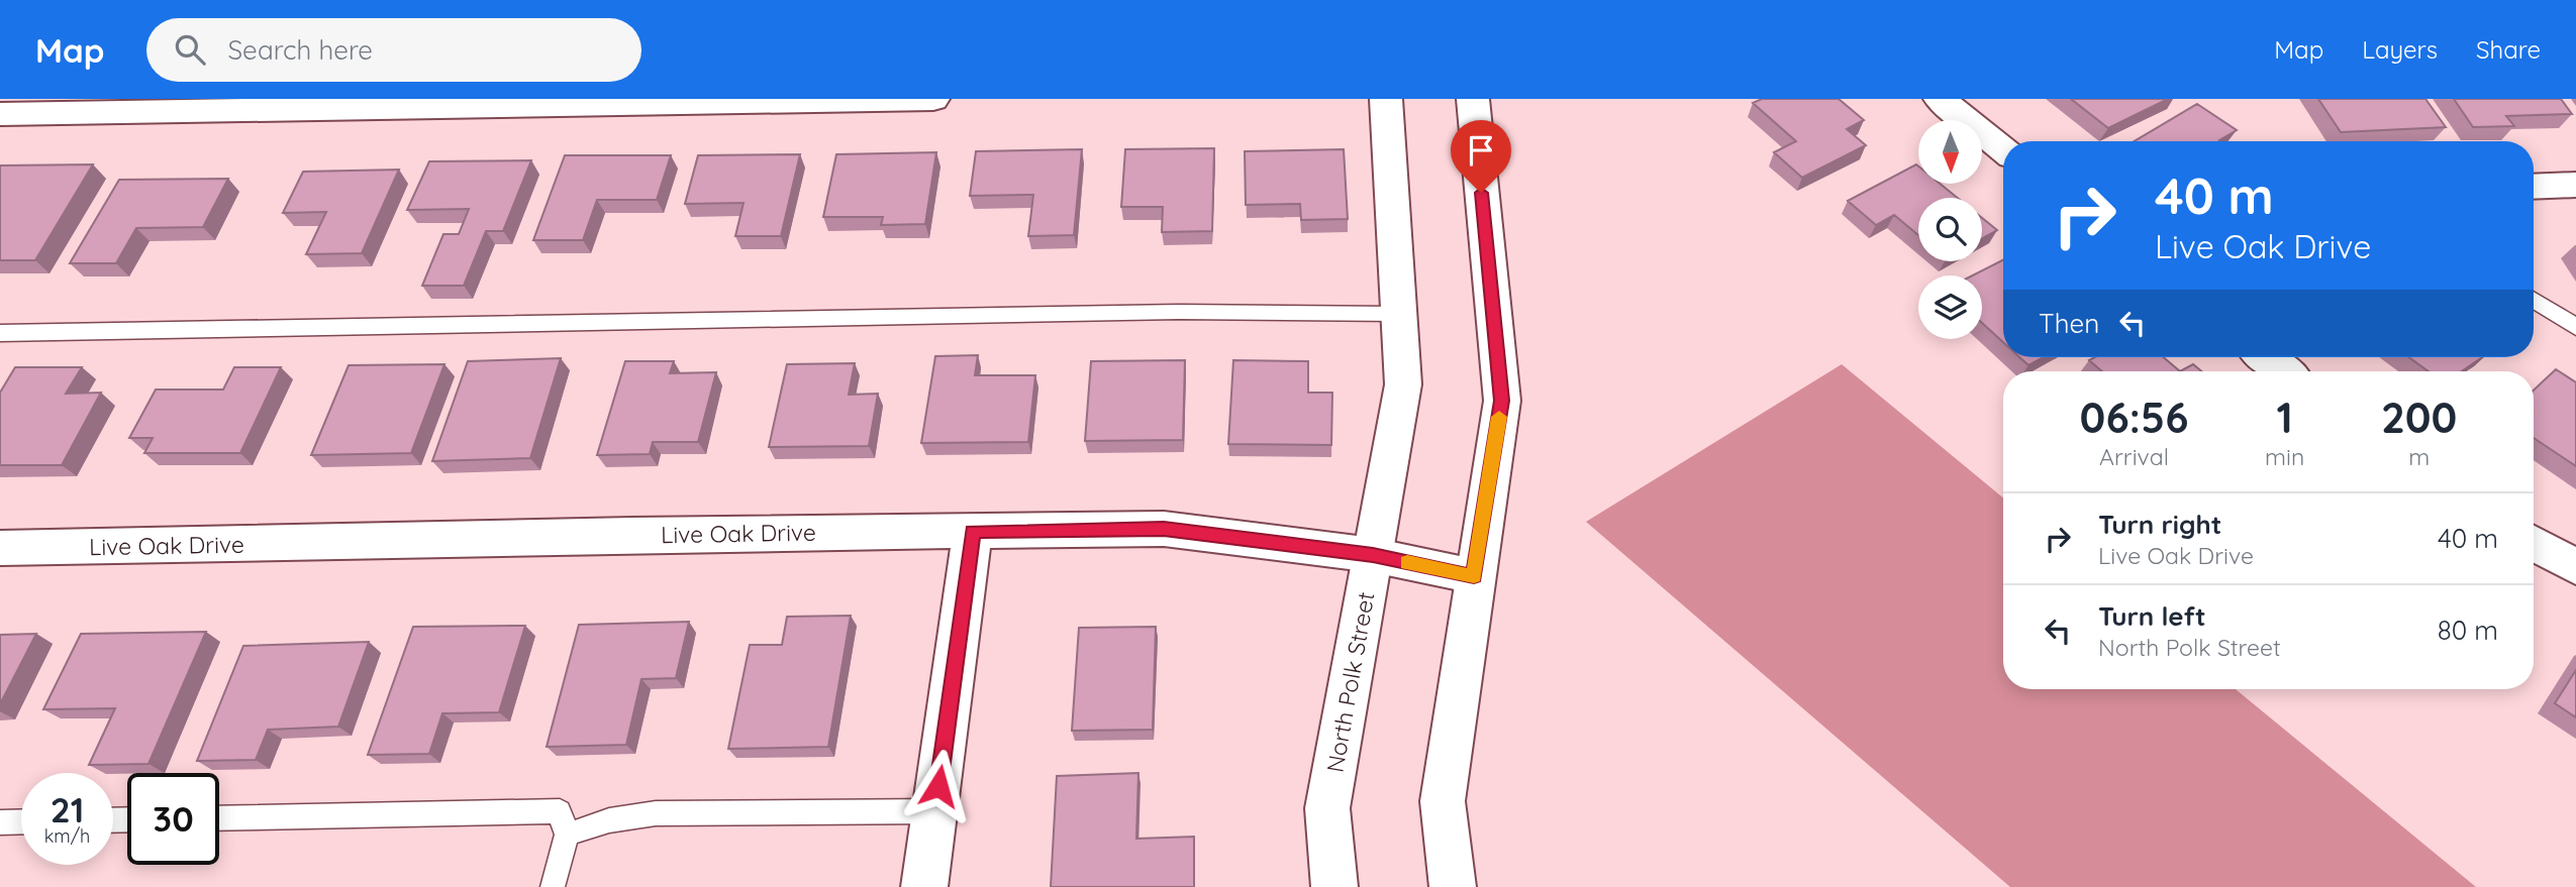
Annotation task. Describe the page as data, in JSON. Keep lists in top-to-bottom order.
{
  "streets": {
    "street": ["Live Oak Drive", "North Polk Street"]
  },
  "crossings": [
    ["Live Oak Drive", "North Polk Street"]
  ],
  "north": "bottom",
  "page": {
    "header": "Map",
    "search": "Search here",
    "nav": ["Map", "Layers", "Share"],
    "turn": ["40 m", "Live Oak Drive"],
    "then": "Then",
    "eta": [
      "06:56",
      "Arrival",
      "1",
      "min",
      "200",
      "m"
    ],
    "list": [
      {
        "name": "Turn right",
        "note": "Live Oak Drive",
        "value": "40 m"
      },
      {
        "name": "Turn left",
        "note": "North Polk Street",
        "value": "80 m"
      }
    ],
    "speed": "21 km/h",
    "limit": "30"
  }
}
